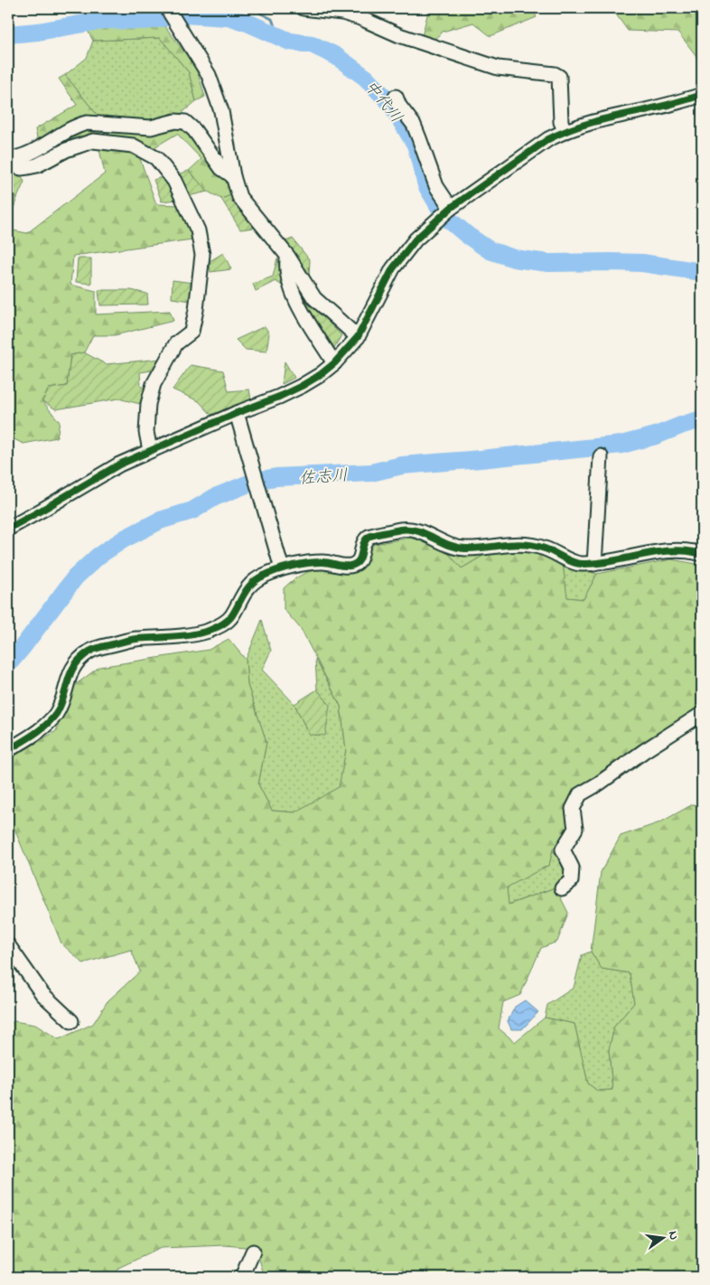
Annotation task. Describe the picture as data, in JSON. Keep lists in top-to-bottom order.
{
  "water": ["中代川", "佐志川"],
  "north": "right"
}
